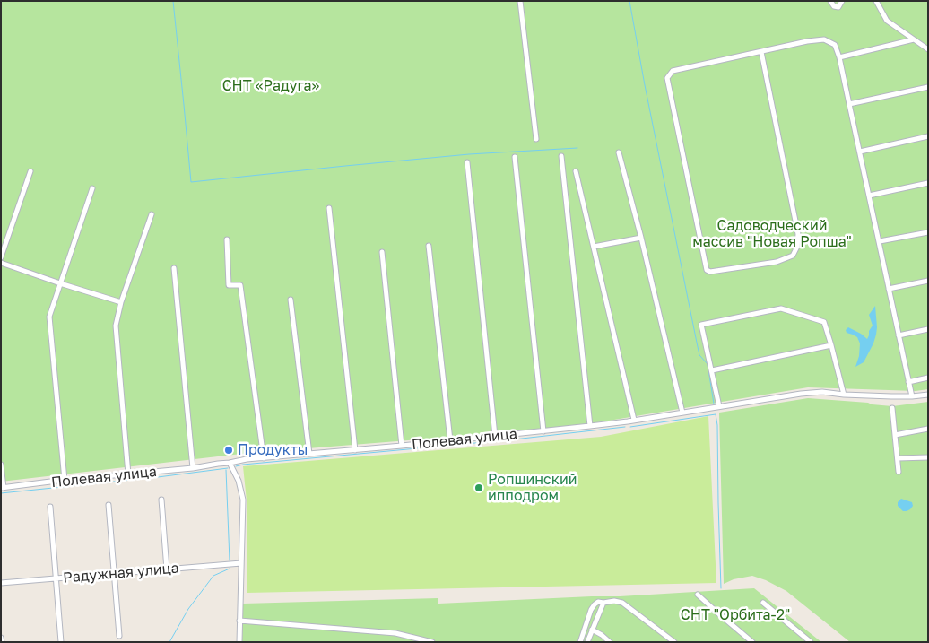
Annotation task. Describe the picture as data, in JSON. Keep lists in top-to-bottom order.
{
  "streets": {
    "street": ["Полевая улица", "Радужная улица"]
  },
  "parks": ["СНТ «Радуга»", "Садоводческий массив \"Новая Ропша\"", "СНТ \"Орбита-2\""],
  "places": ["Продукты", "Ропшинский ипподром"]
}
